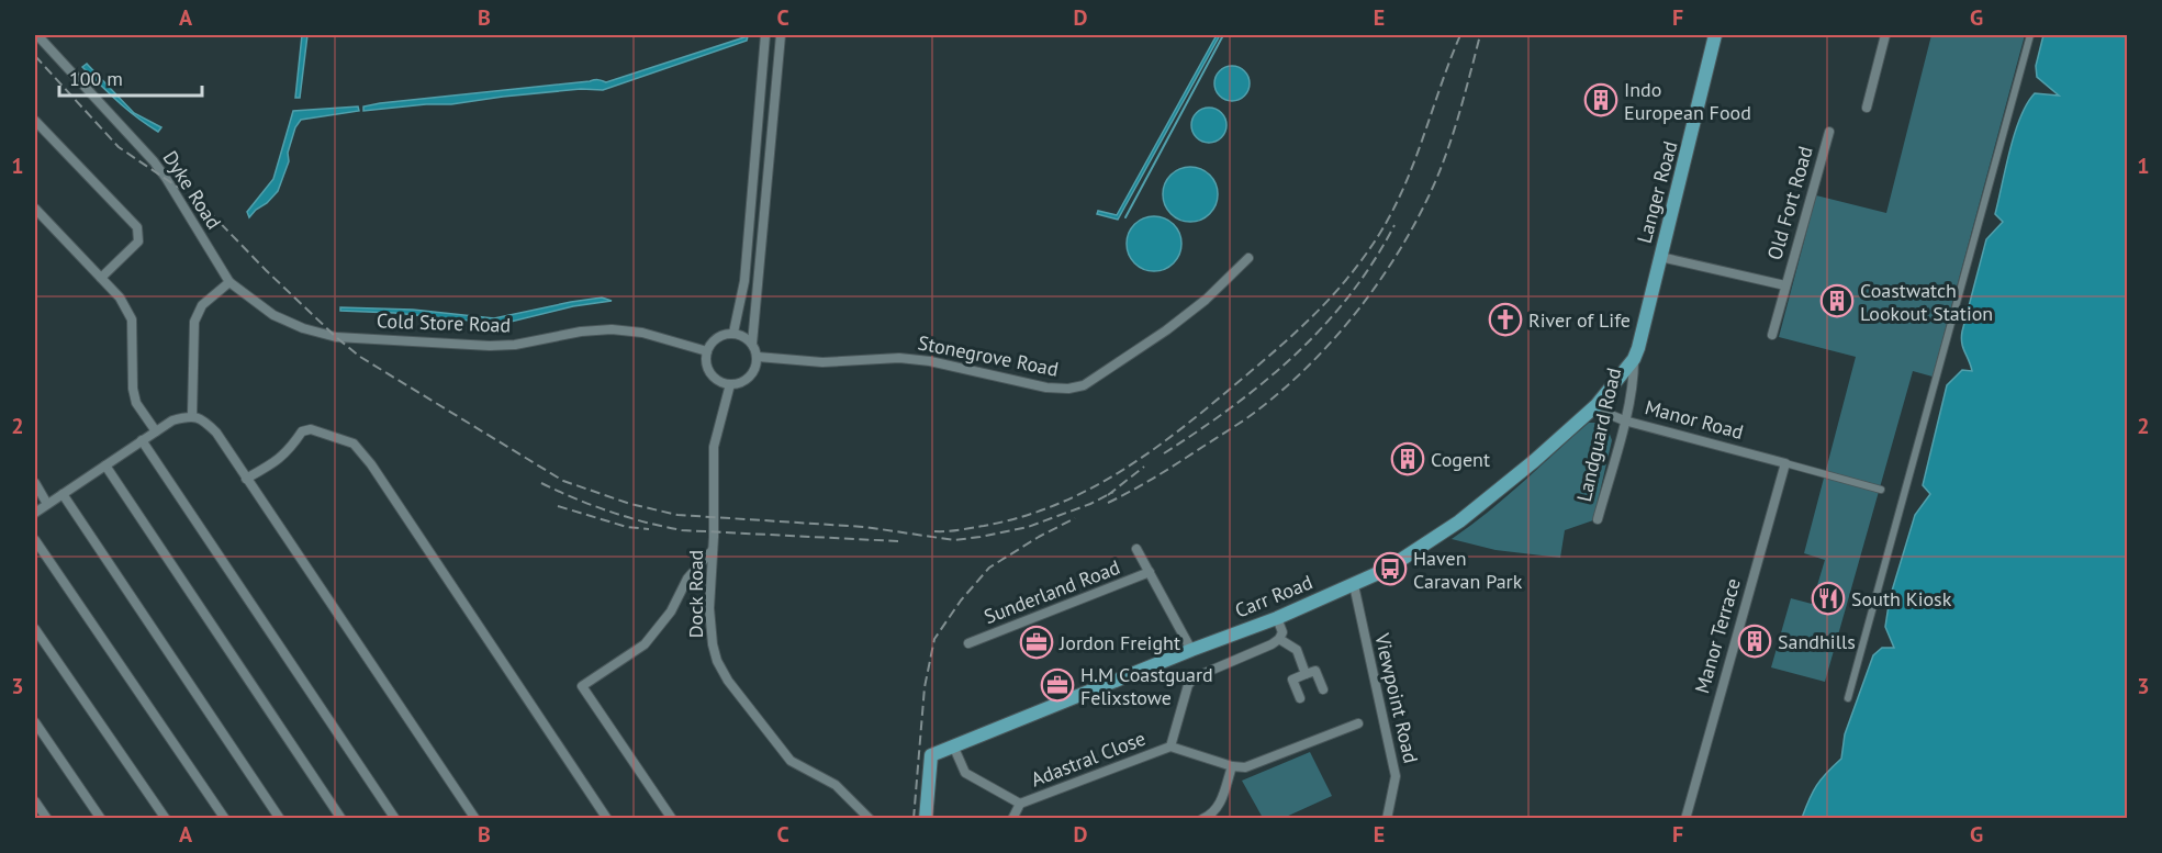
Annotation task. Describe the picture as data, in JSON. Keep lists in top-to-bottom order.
{
  "streets": {
    "main road": ["Langer Road", "Carr Road"],
    "street": [
      "Dyke Road",
      "Old Fort Road",
      "Cold Store Road",
      "Stonegrove Road",
      "Manor Road",
      "Landguard Road",
      "Sunderland Road",
      "Dock Road",
      "Manor Terrace",
      "Viewpoint Road",
      "Adastral Close"
    ]
  },
  "crossings": [
    ["Dyke Road", "Cold Store Road"],
    ["Langer Road", "Old Fort Road"],
    ["Langer Road", "Landguard Road"],
    ["Langer Road", "Carr Road"],
    ["Cold Store Road", "Stonegrove Road"],
    ["Cold Store Road", "Dock Road"],
    ["Stonegrove Road", "Dock Road"],
    ["Manor Road", "Landguard Road"],
    ["Manor Road", "Carr Road"],
    ["Manor Road", "Manor Terrace"],
    ["Landguard Road", "Carr Road"],
    ["Carr Road", "Viewpoint Road"],
    ["Carr Road", "Adastral Close"]
  ],
  "places": {
    "building": [
      "Indo European Food",
      "Coastwatch Lookout Station",
      "Cogent",
      "Sandhills"
    ],
    "church": ["River of Life"],
    "bus stop": ["Haven Caravan Park"],
    "restaurant": ["South Kiosk"],
    "office": ["Jordon Freight", "H.M Coastguard Felixstowe"]
  },
  "scale_bar": "100 m",
  "grid": {
    "columns": [
      "A",
      "B",
      "C",
      "D",
      "E",
      "F",
      "G"
    ],
    "rows": ["1", "2", "3"]
  }
}
